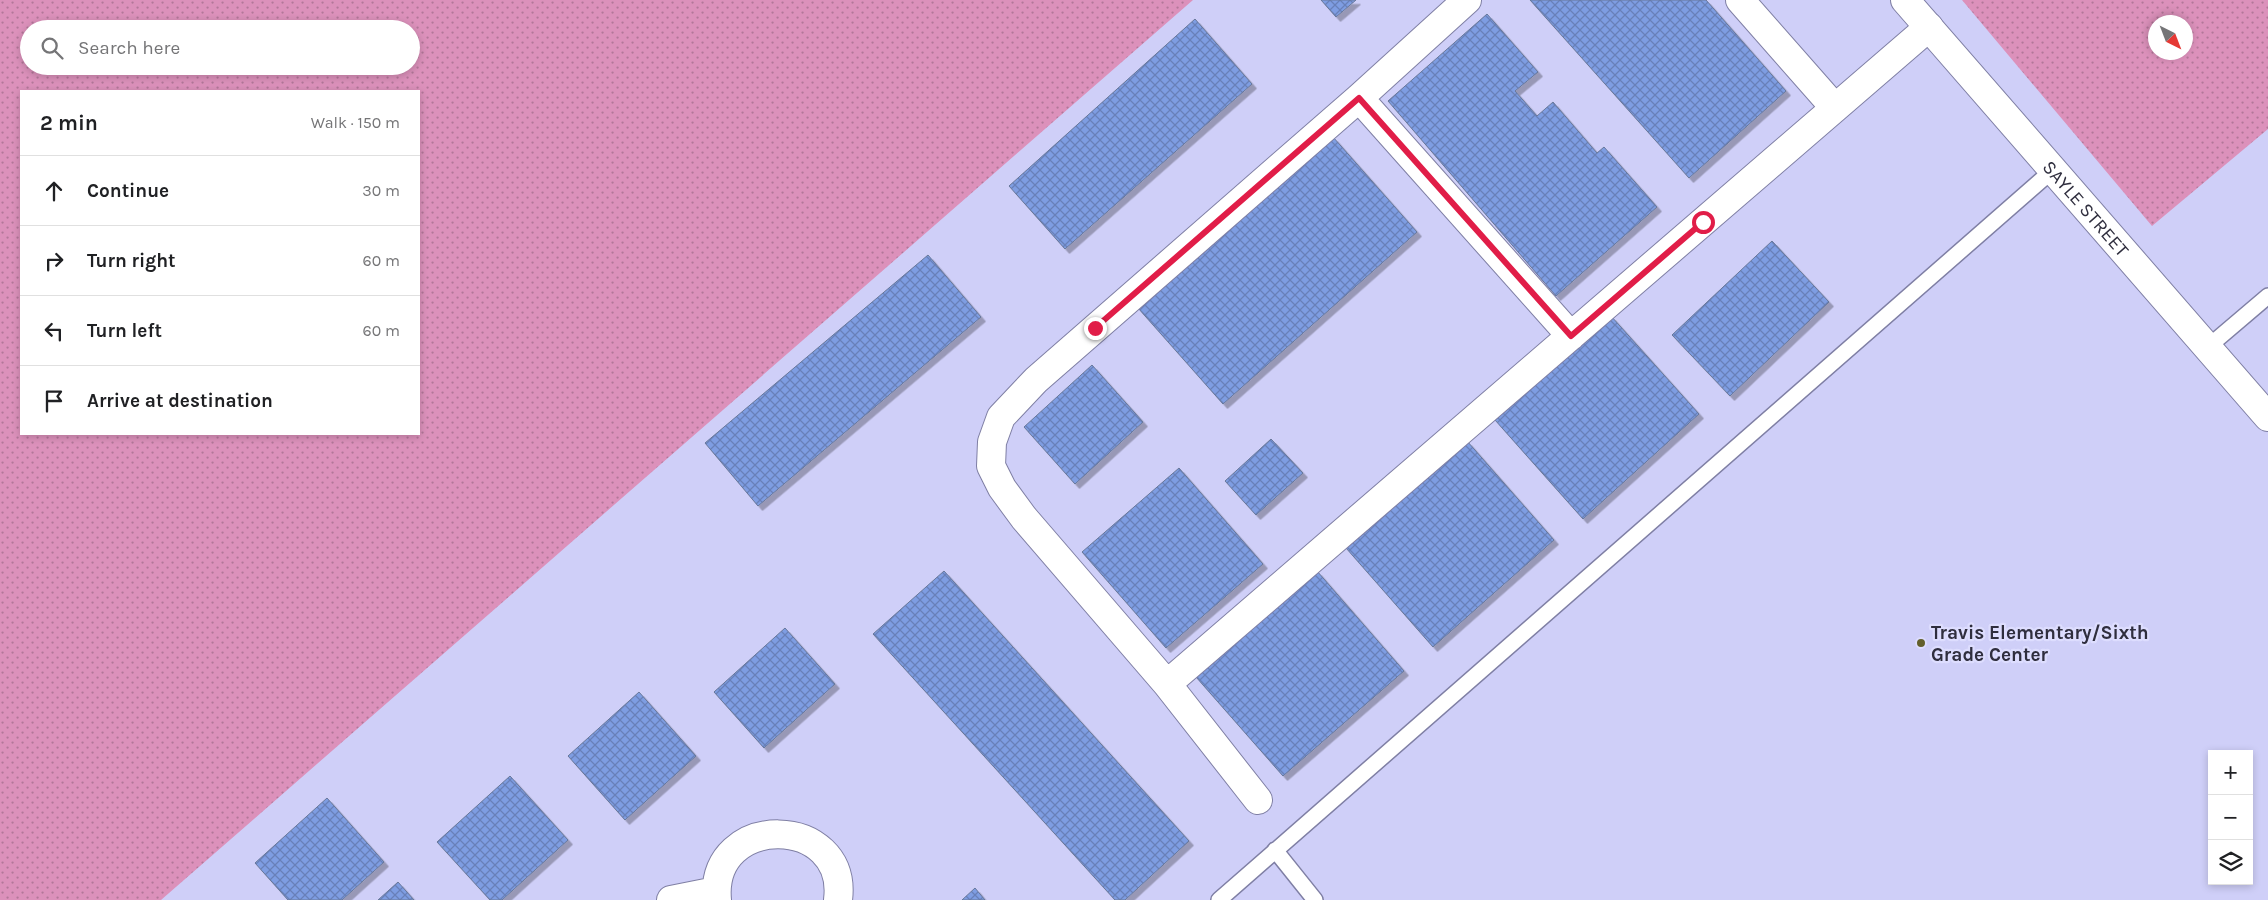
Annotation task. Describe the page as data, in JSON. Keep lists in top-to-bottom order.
{
  "streets": {
    "street": ["SAYLE STREET"]
  },
  "places": ["Travis Elementary/Sixth Grade Center"],
  "north": "bottom right",
  "page": {
    "search": "Search here",
    "heading": ["2 min", "Walk · 150 m"],
    "list": [
      ["Continue", "30 m"],
      ["Turn right", "60 m"],
      ["Turn left", "60 m"],
      "Arrive at destination"
    ],
    "map_buttons": ["+", "−"]
  }
}
